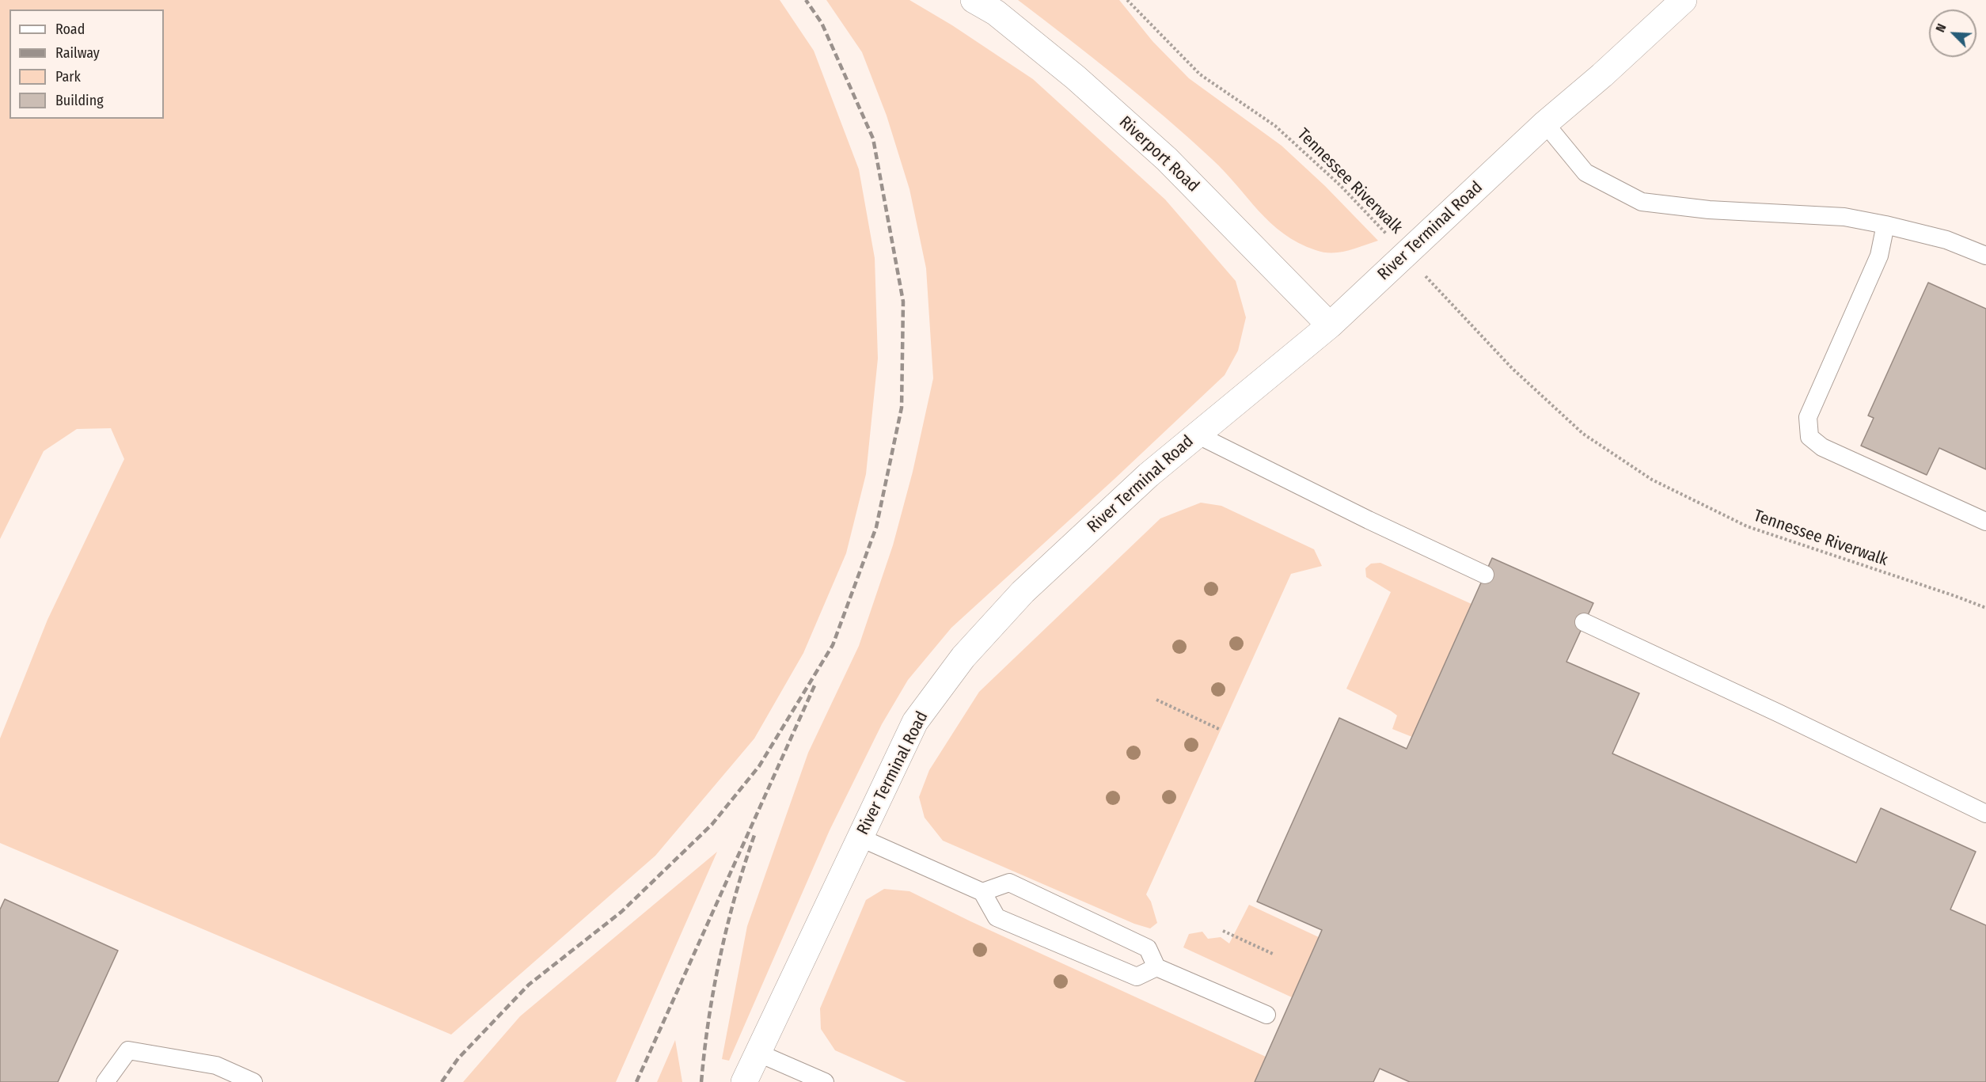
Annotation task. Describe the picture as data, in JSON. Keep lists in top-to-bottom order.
{
  "streets": {
    "street": ["Riverport Road", "River Terminal Road"],
    "path": ["Tennessee Riverwalk"]
  },
  "crossings": [
    ["Riverport Road", "River Terminal Road"],
    ["Tennessee Riverwalk", "River Terminal Road"]
  ],
  "legend": [
    "Road",
    "Railway",
    "Park",
    "Building"
  ],
  "north": "top left"
}
